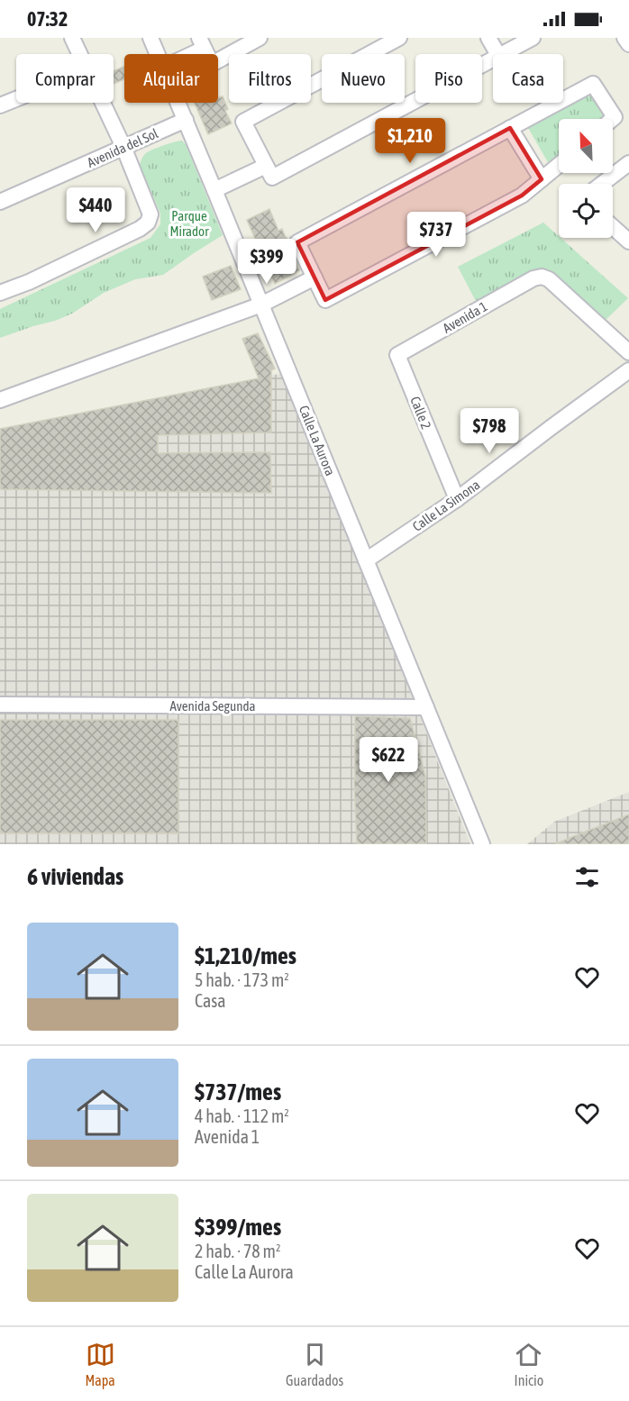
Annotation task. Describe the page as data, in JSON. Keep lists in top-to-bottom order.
{
  "streets": {
    "street": [
      "Avenida del Sol",
      "Avenida 1",
      "Calle 2",
      "Calle La Aurora",
      "Calle La Simona",
      "Avenida Segunda"
    ]
  },
  "crossings": [
    ["Avenida del Sol", "Calle La Aurora"],
    ["Avenida 1", "Calle 2"],
    ["Calle 2", "Calle La Simona"],
    ["Calle La Aurora", "Calle La Simona"],
    ["Calle La Aurora", "Avenida Segunda"]
  ],
  "parks": ["Parque Mirador"],
  "north": "top left",
  "page": {
    "status": "07:32",
    "chip": [
      "Comprar",
      "Alquilar",
      "Filtros",
      "Nuevo",
      "Piso",
      "Casa"
    ],
    "price": [
      "$1,210",
      "$440",
      "$737",
      "$399",
      "$798",
      "$622"
    ],
    "heading": "6 viviendas",
    "list": [
      {
        "name": "$1,210/mes",
        "note": "5 hab. · 173 m² · Casa"
      },
      {
        "name": "$737/mes",
        "note": "4 hab. · 112 m² · Avenida 1"
      },
      {
        "name": "$399/mes",
        "note": "2 hab. · 78 m² · Calle La Aurora"
      }
    ],
    "tabs": ["Mapa", "Guardados", "Inicio"]
  }
}
